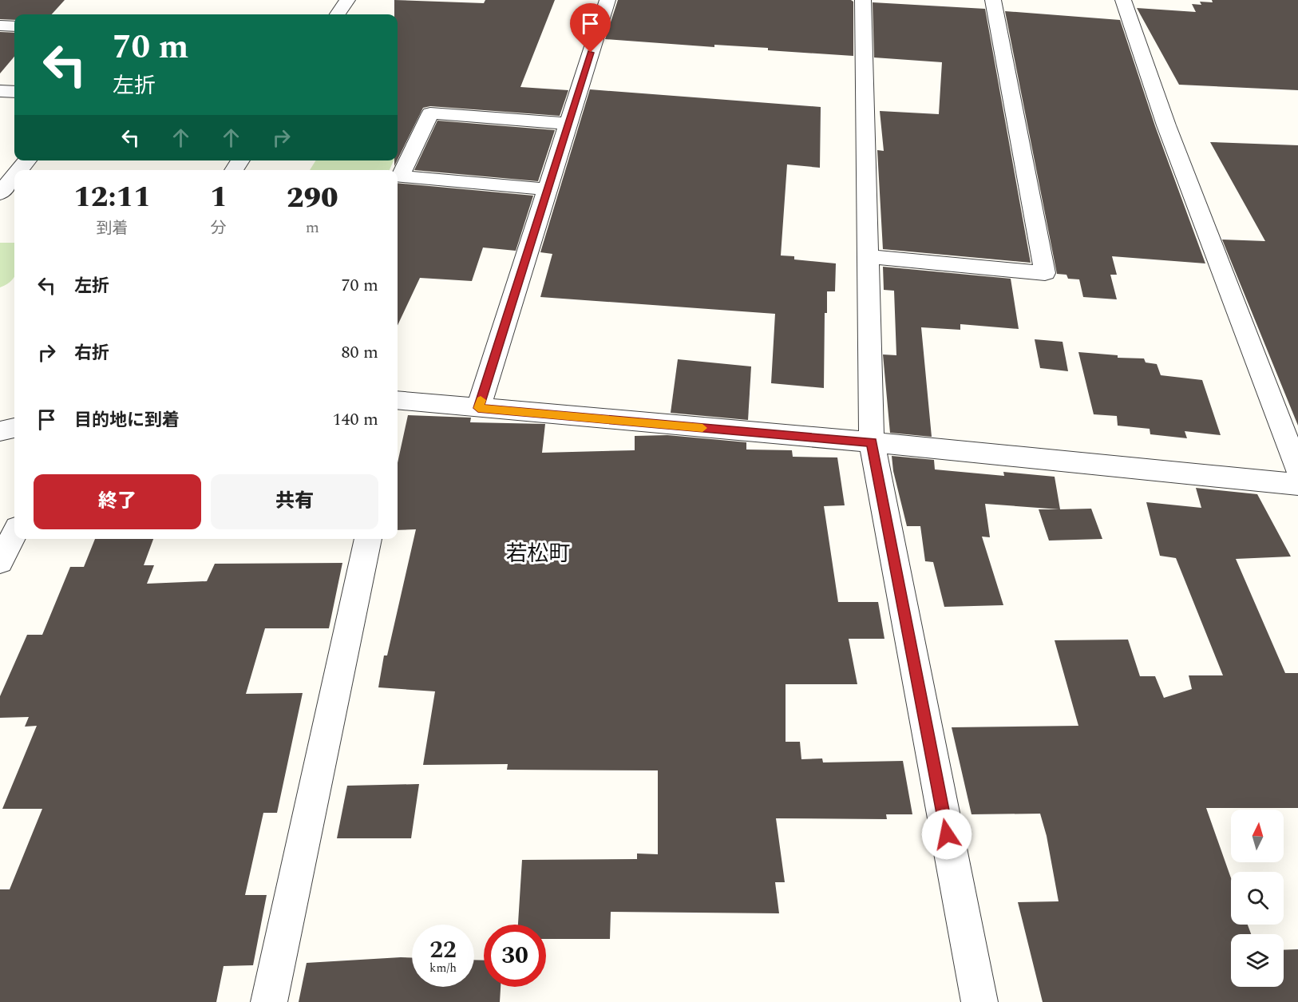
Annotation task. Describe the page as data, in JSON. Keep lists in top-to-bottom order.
{
  "districts": ["若松町"],
  "north": "top",
  "page": {
    "turn": ["70 m", "左折"],
    "eta": [
      "12:11",
      "到着",
      "1",
      "分",
      "290",
      "m"
    ],
    "list": [
      {
        "name": "左折",
        "value": "70 m"
      },
      {
        "name": "右折",
        "value": "80 m"
      },
      {
        "name": "目的地に到着",
        "value": "140 m"
      }
    ],
    "buttons": ["終了", "共有"],
    "speed": "22 km/h",
    "limit": "30"
  }
}
